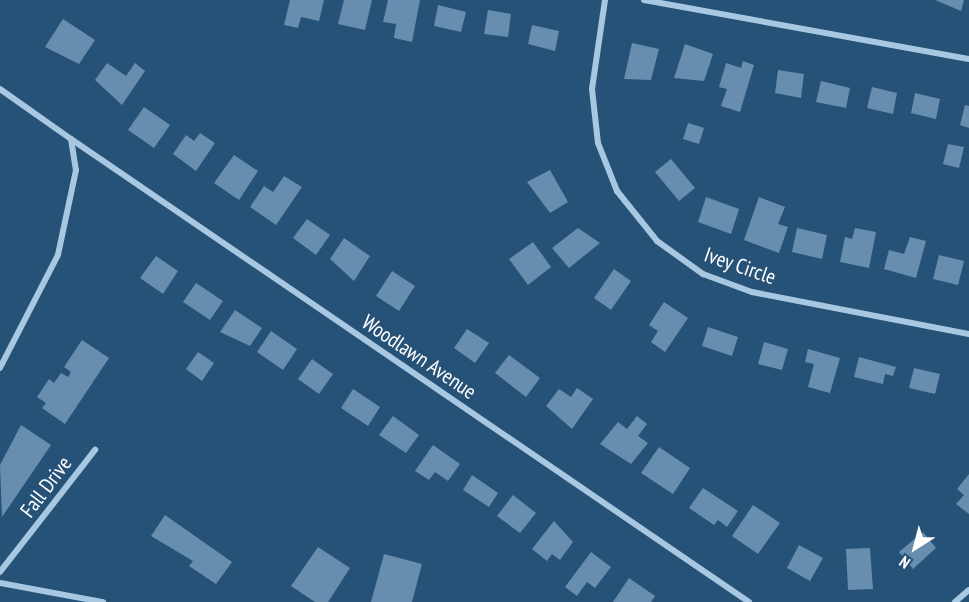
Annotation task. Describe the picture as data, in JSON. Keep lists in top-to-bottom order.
{
  "streets": {
    "street": ["Ivey Circle", "Woodlawn Avenue", "Fall Drive"]
  },
  "north": "bottom left"
}
